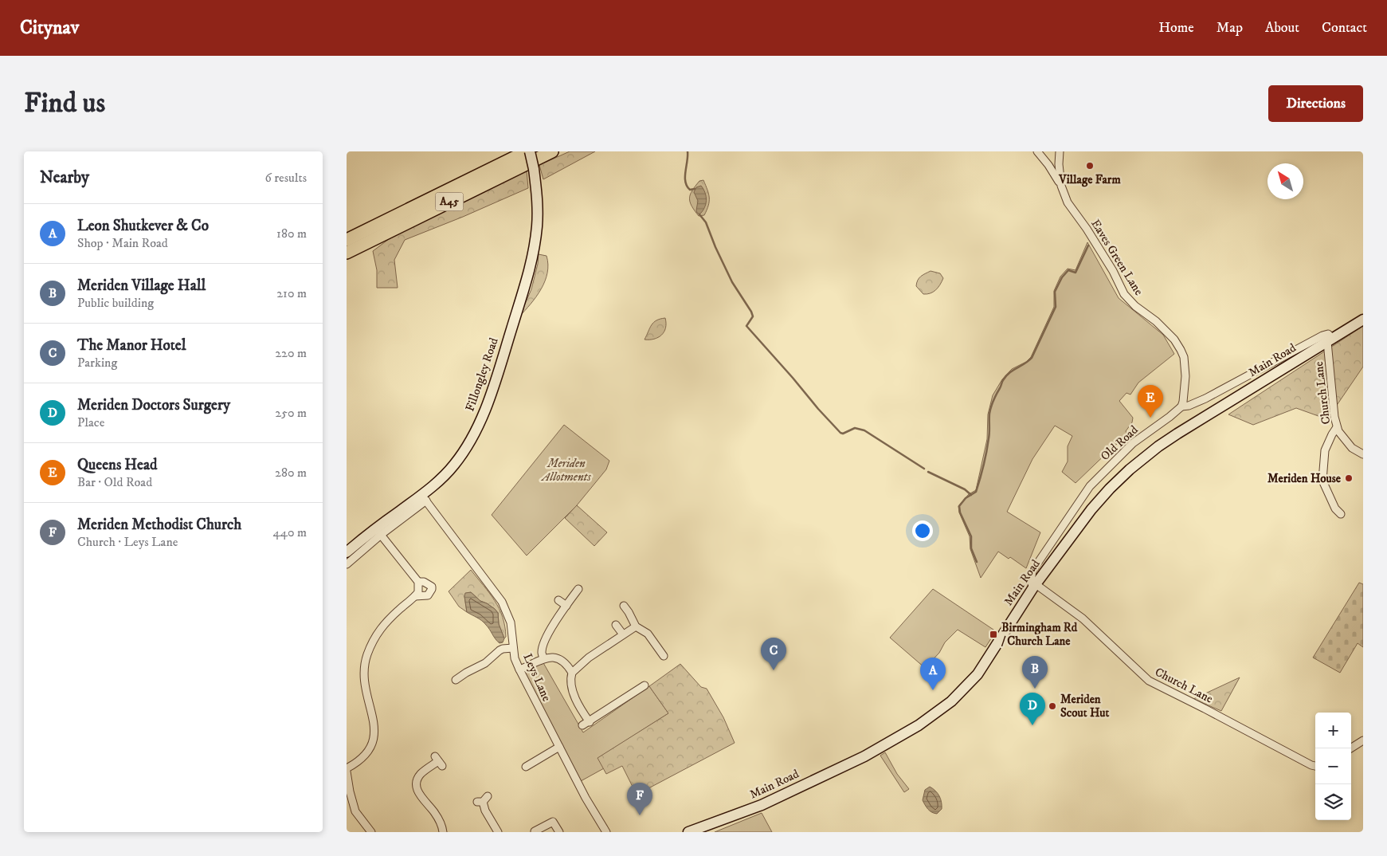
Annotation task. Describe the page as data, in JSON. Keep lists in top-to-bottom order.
{
  "streets": {
    "highway": ["A45"],
    "main road": ["Main Road", "Fillongley Road"],
    "street": [
      "Eaves Green Lane",
      "Church Lane",
      "Old Road",
      "Leys Lane"
    ]
  },
  "crossings": [
    ["Eaves Green Lane", "Old Road"],
    ["Main Road", "Church Lane"],
    ["Main Road", "Old Road"],
    ["Fillongley Road", "Leys Lane"],
    ["Church Lane", "Old Road"]
  ],
  "parks": ["Meriden Allotments"],
  "places": {
    "other": ["Village Farm", "Meriden House", "Meriden Scout Hut"],
    "transit": ["Birmingham Rd / Church Lane"]
  },
  "north": "top left",
  "page": {
    "header": "Citynav",
    "nav": [
      "Home",
      "Map",
      "About",
      "Contact"
    ],
    "buttons": "Directions",
    "title": "Find us",
    "heading": ["Nearby", "6 results"],
    "list": [
      {
        "mark": "A",
        "name": "Leon Shutkever & Co",
        "note": "Shop · Main Road",
        "value": "180 m"
      },
      {
        "mark": "B",
        "name": "Meriden Village Hall",
        "note": "Public building",
        "value": "210 m"
      },
      {
        "mark": "C",
        "name": "The Manor Hotel",
        "note": "Parking",
        "value": "220 m"
      },
      {
        "mark": "D",
        "name": "Meriden Doctors Surgery",
        "note": "Place",
        "value": "250 m"
      },
      {
        "mark": "E",
        "name": "Queens Head",
        "note": "Bar · Old Road",
        "value": "280 m"
      },
      {
        "mark": "F",
        "name": "Meriden Methodist Church",
        "note": "Church · Leys Lane",
        "value": "440 m"
      }
    ],
    "pins": [
      "E",
      "C",
      "B",
      "A",
      "D",
      "F"
    ],
    "map_buttons": ["+", "−"]
  }
}
